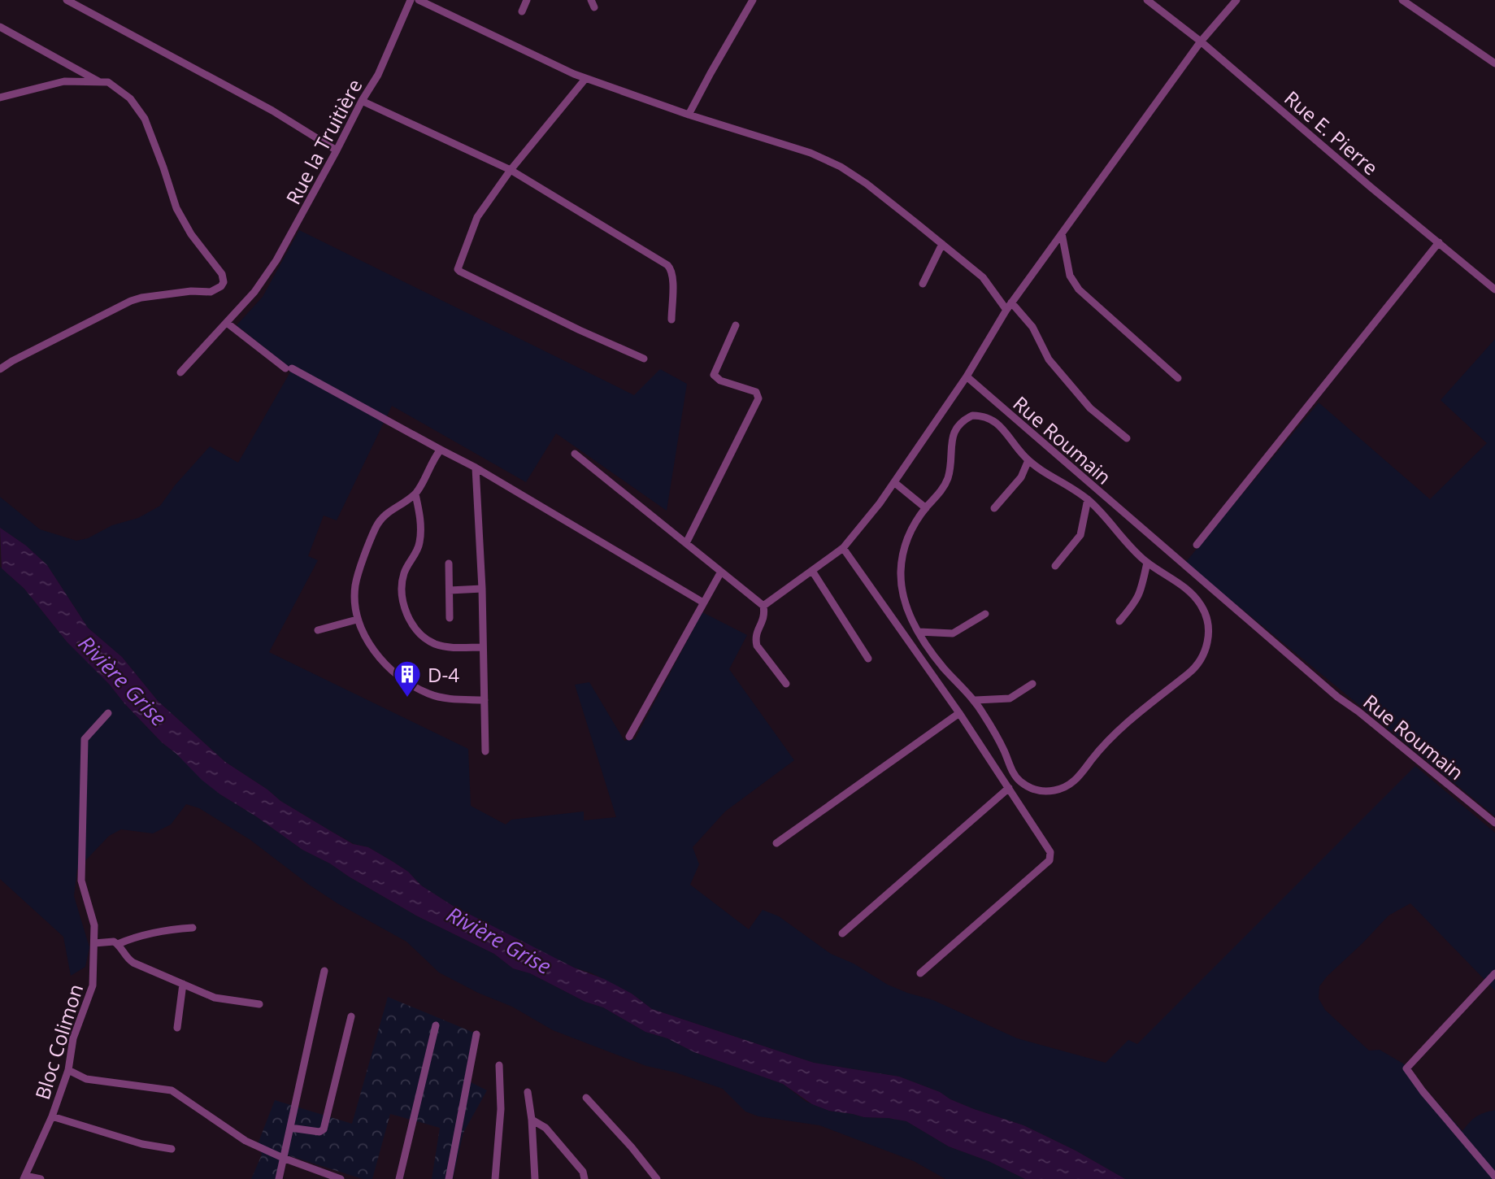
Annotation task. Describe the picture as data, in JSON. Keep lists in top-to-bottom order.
{
  "streets": {
    "street": [
      "Rue E. Pierre",
      "Rue la Truitière",
      "Rue Roumain",
      "Bloc Colimon"
    ]
  },
  "water": ["Rivière Grise"],
  "places": {
    "building": ["D-4"]
  }
}
